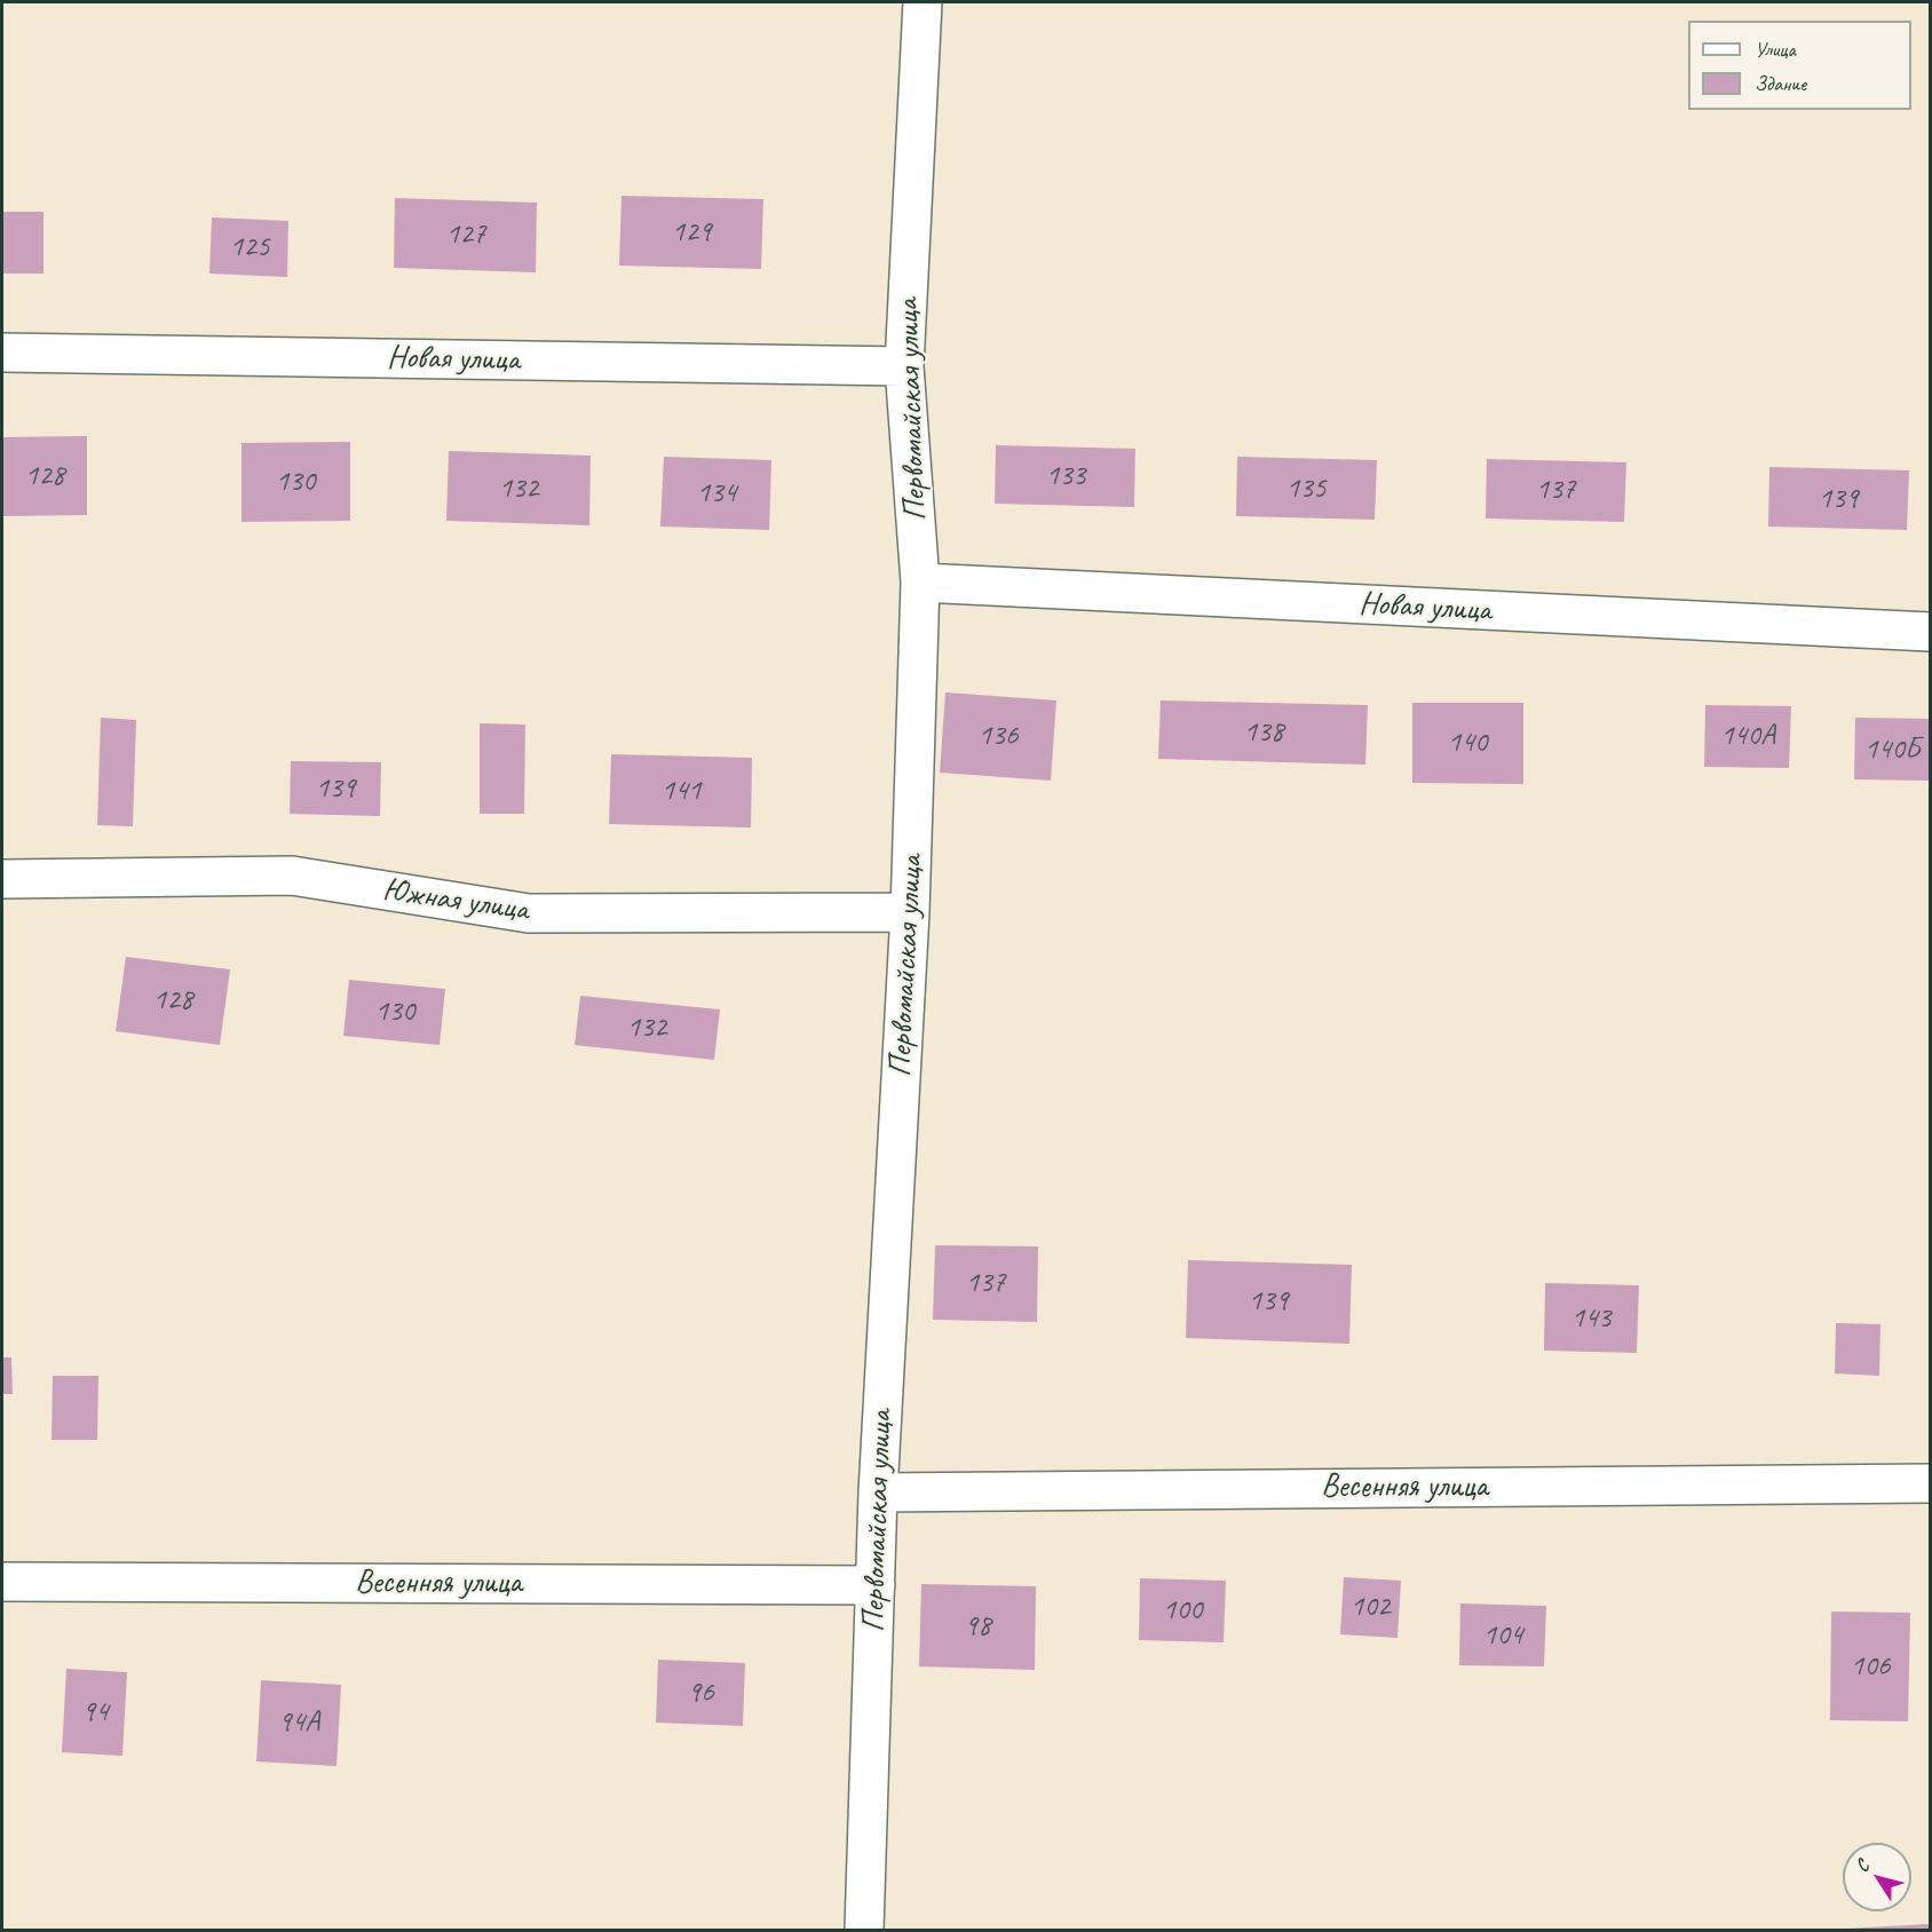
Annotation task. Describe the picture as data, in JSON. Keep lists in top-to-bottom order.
{
  "streets": {
    "street": [
      "Новая улица",
      "Первомайская улица",
      "Южная улица",
      "Весенняя улица"
    ]
  },
  "crossings": [
    ["Новая улица", "Первомайская улица"],
    ["Первомайская улица", "Южная улица"],
    ["Первомайская улица", "Весенняя улица"]
  ],
  "house_numbers": [
    "129",
    "127",
    "125",
    "128",
    "133",
    "130",
    "132",
    "135",
    "137",
    "134",
    "139",
    "138",
    "136",
    "140А",
    "140",
    "140Б",
    "139",
    "141",
    "128",
    "130",
    "132",
    "137",
    "139",
    "143",
    "102",
    "100",
    "98",
    "104",
    "106",
    "96",
    "94",
    "94А"
  ],
  "legend": ["Улица", "Здание"],
  "north": "top left"
}
